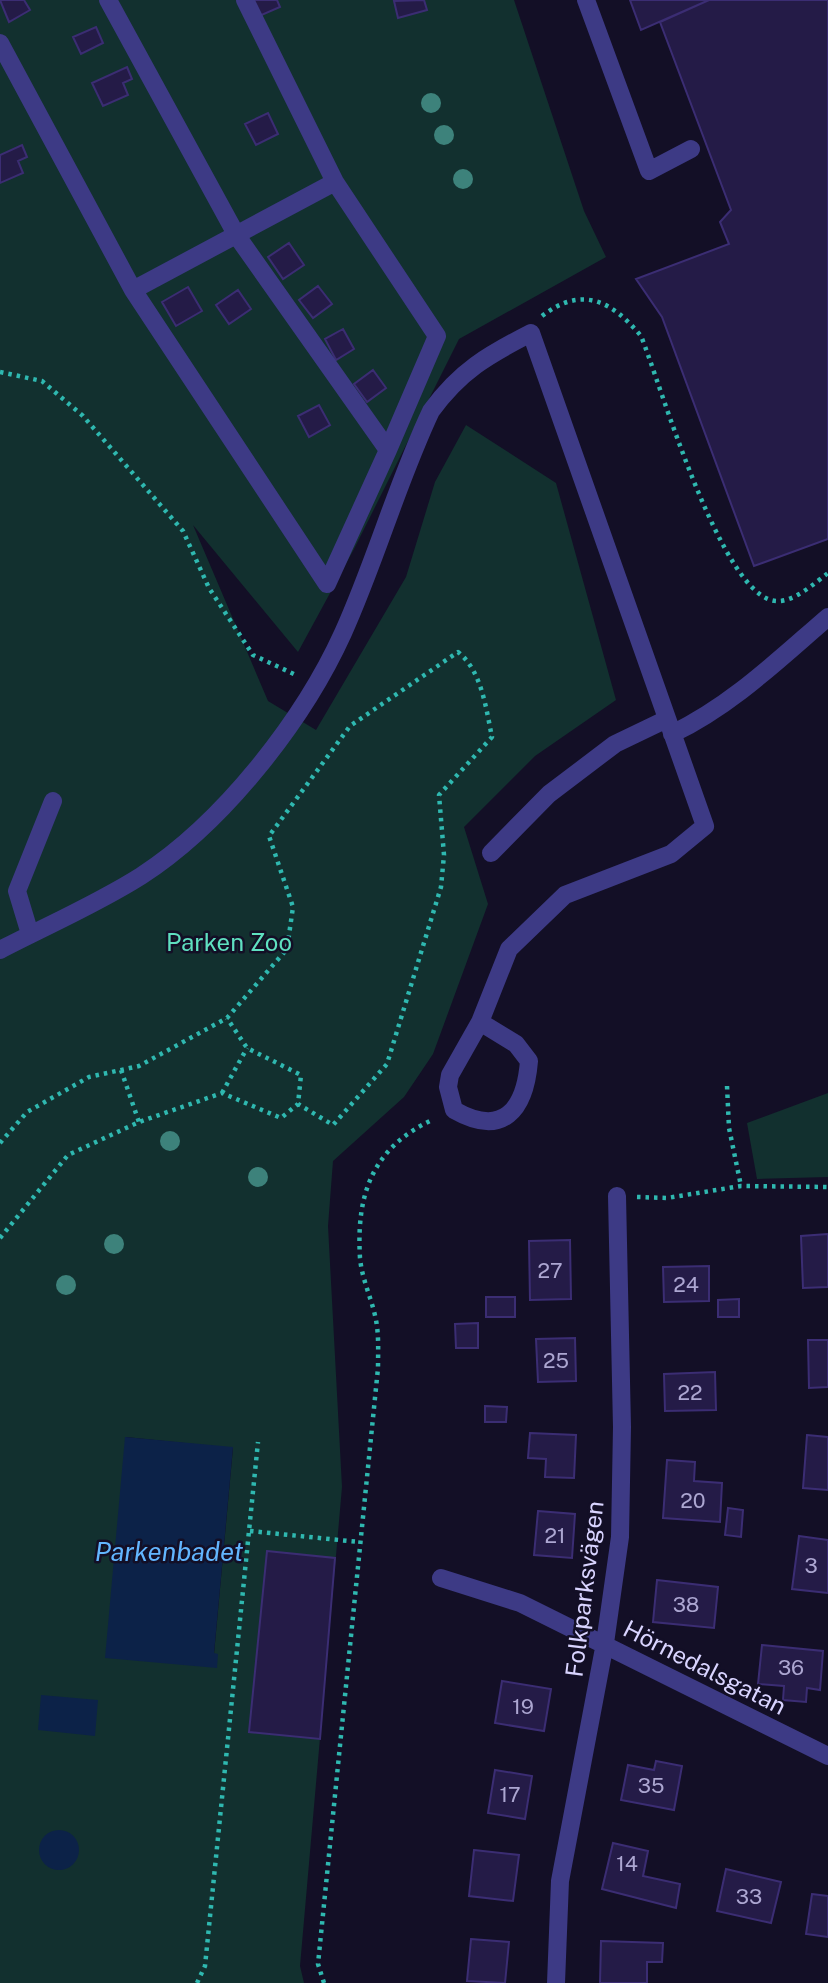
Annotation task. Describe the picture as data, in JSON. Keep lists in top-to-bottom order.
{
  "streets": {
    "street": ["Folkparksvägen", "Hörnedalsgatan"]
  },
  "crossings": [
    ["Folkparksvägen", "Hörnedalsgatan"]
  ],
  "water": ["Parkenbadet"],
  "parks": ["Parken Zoo"],
  "house_numbers": [
    "27",
    "24",
    "25",
    "22",
    "20",
    "21",
    "3",
    "38",
    "36",
    "19",
    "35",
    "17",
    "14",
    "33"
  ]
}
